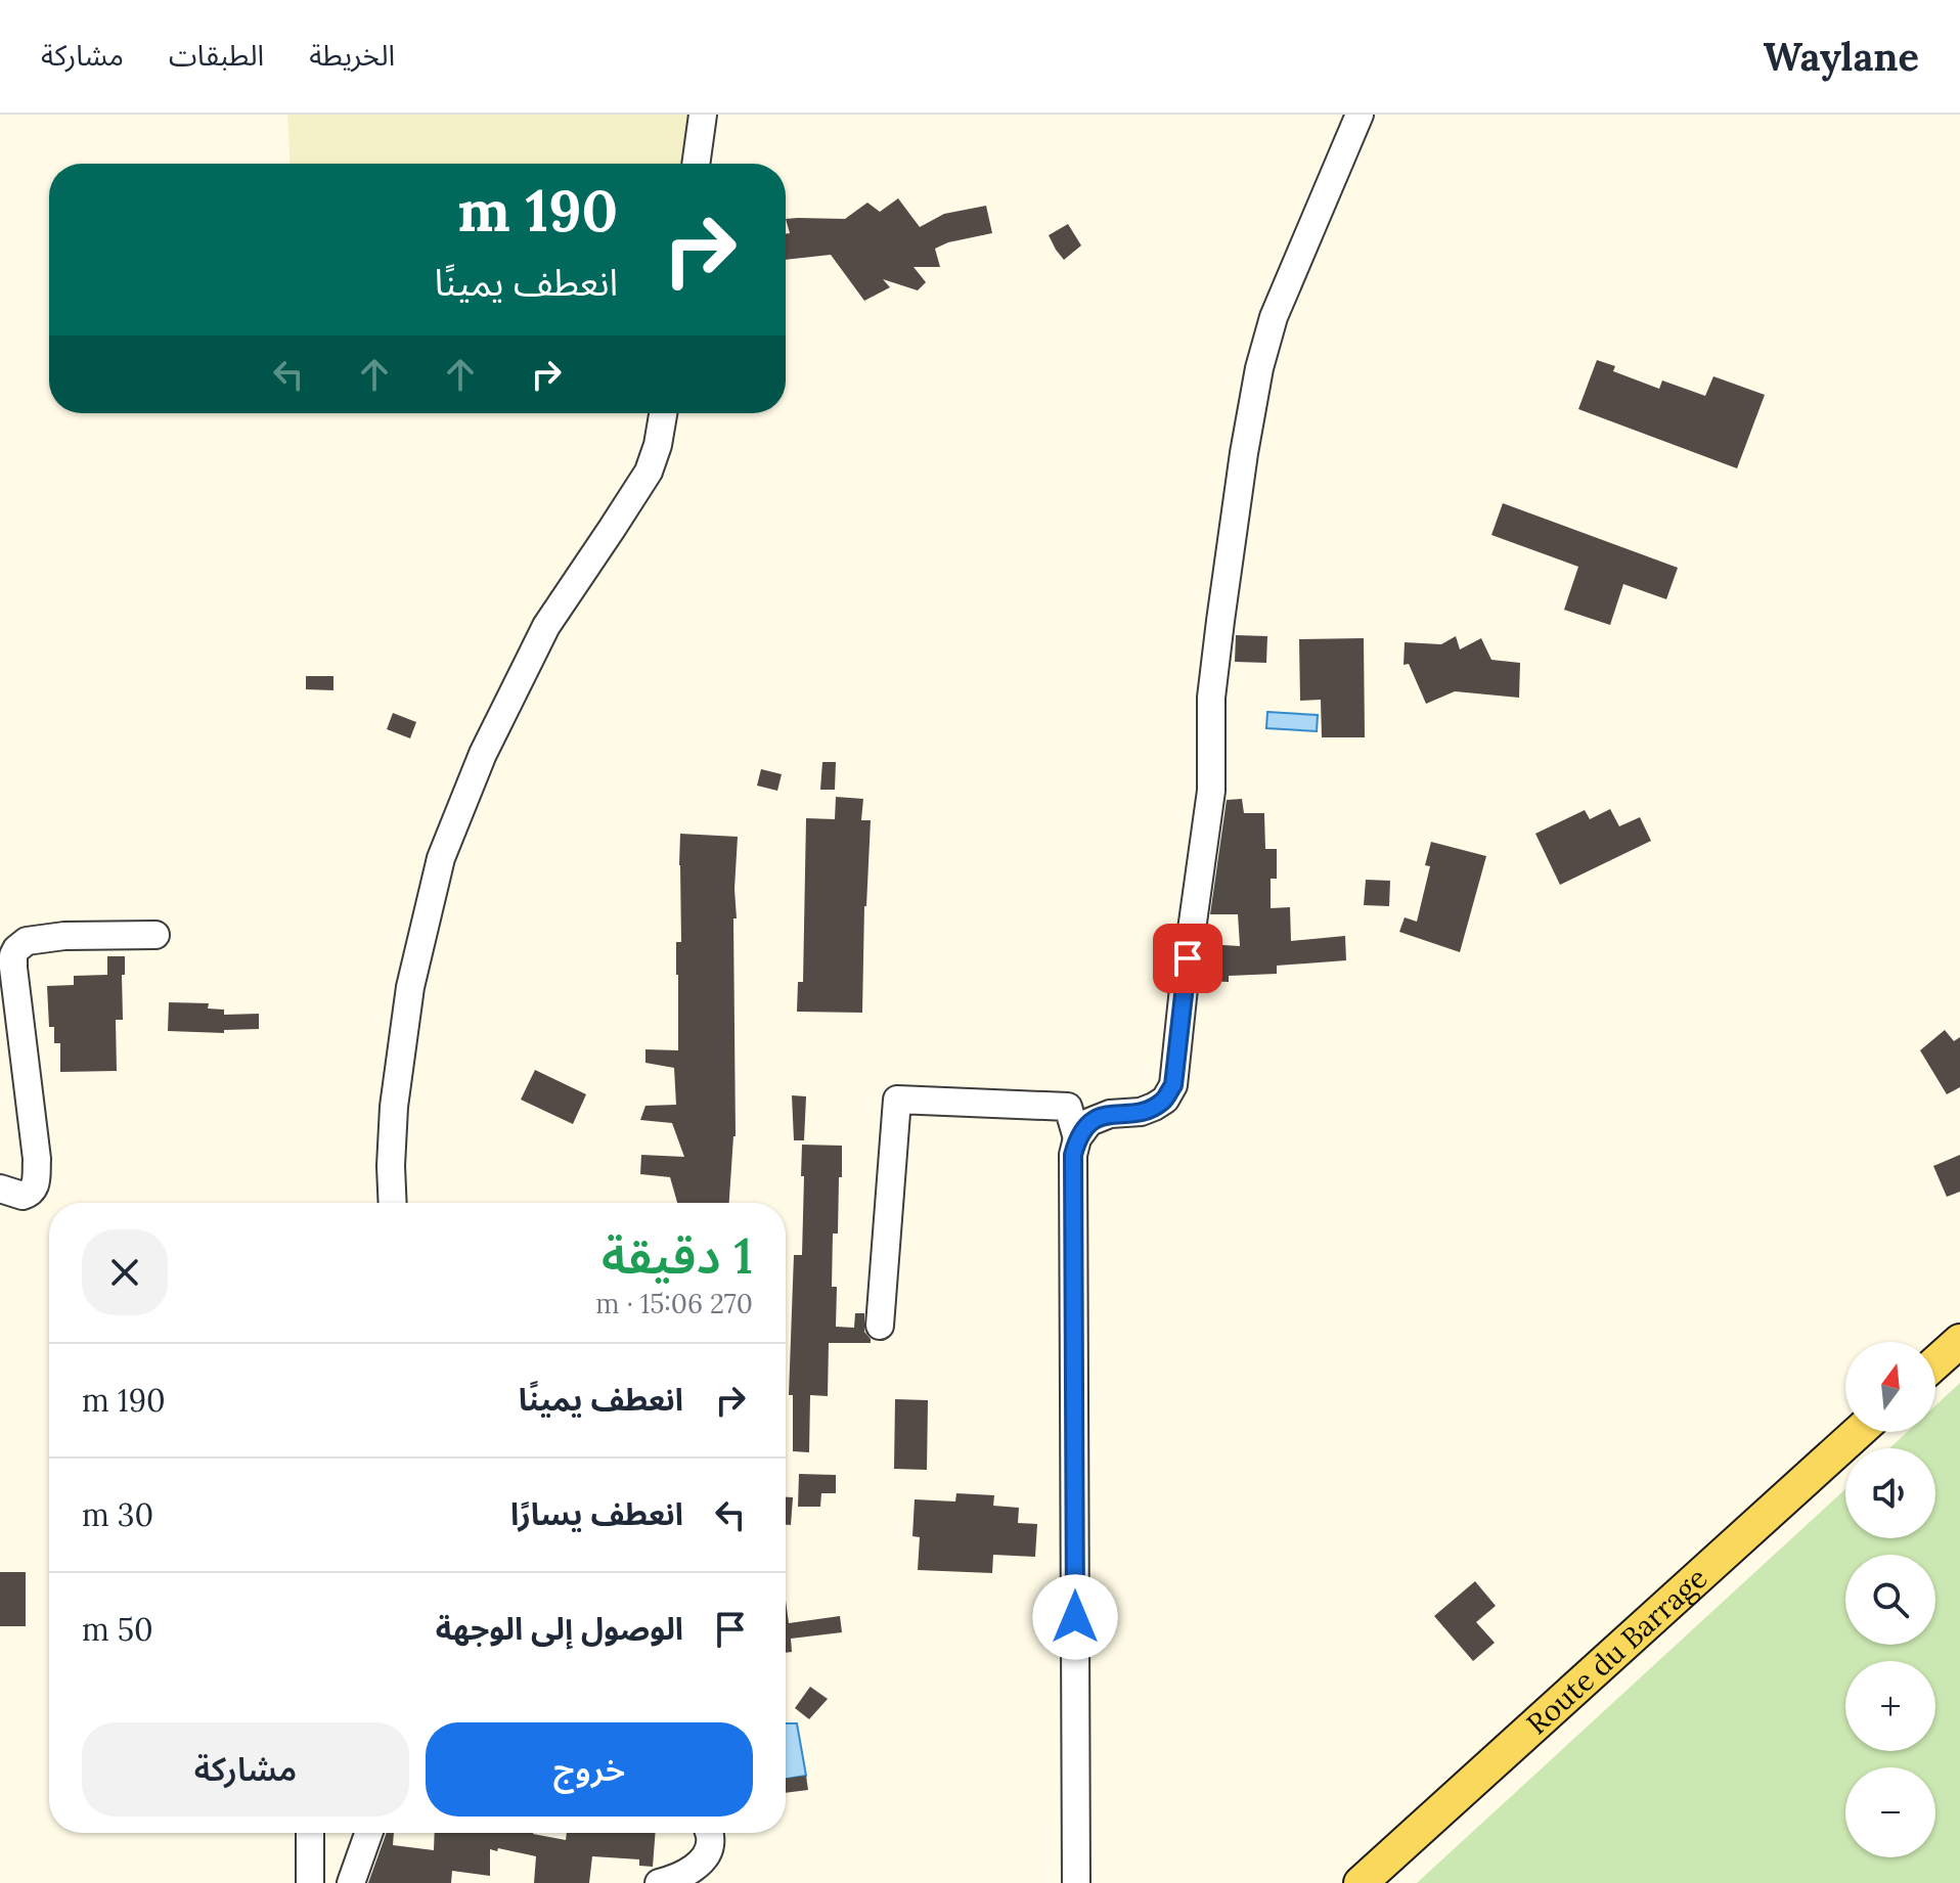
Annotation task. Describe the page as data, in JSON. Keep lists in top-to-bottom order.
{
  "streets": {
    "main road": ["Route du Barrage"]
  },
  "north": "top",
  "page": {
    "header": "Waylane",
    "nav": ["الخريطة", "الطبقات", "مشاركة"],
    "turn": ["190 m", "انعطف يمينًا"],
    "heading": ["1 دقيقة", "270 m · 15:06"],
    "map_buttons": ["+", "−"],
    "list": [
      {
        "name": "انعطف يمينًا",
        "value": "190 m"
      },
      {
        "name": "انعطف يسارًا",
        "value": "30 m"
      },
      {
        "name": "الوصول إلى الوجهة",
        "value": "50 m"
      }
    ],
    "buttons": ["خروج", "مشاركة"]
  }
}
